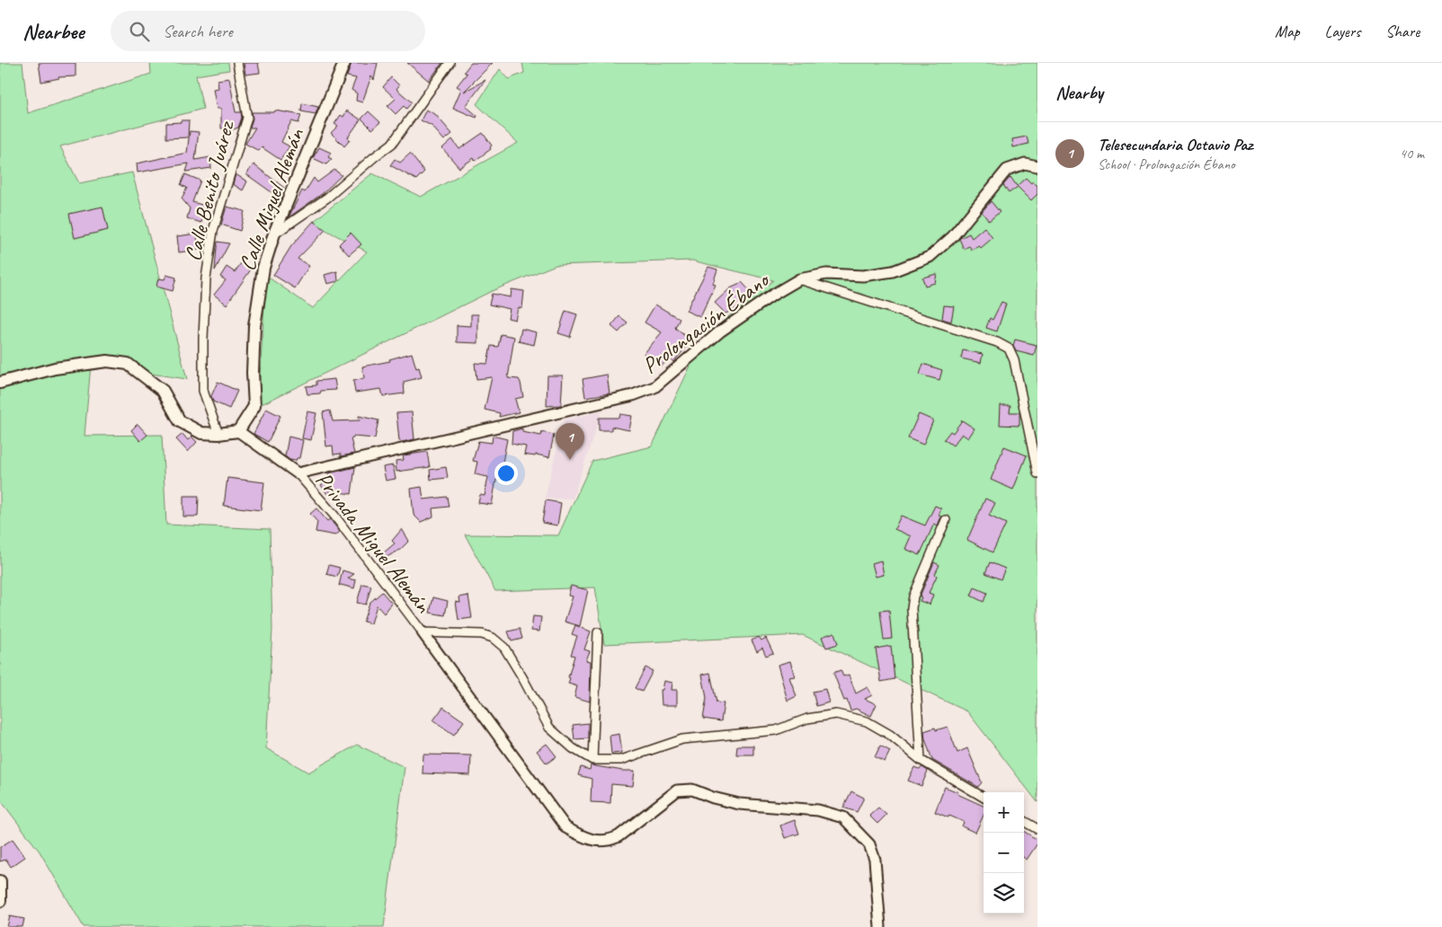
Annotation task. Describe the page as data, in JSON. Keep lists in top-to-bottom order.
{
  "streets": {
    "main road": ["Calle Miguel Alemán"],
    "street": ["Calle Benito Juárez", "Prolongación Ébano", "Privada Miguel Alemán"]
  },
  "crossings": [
    ["Prolongación Ébano", "Privada Miguel Alemán"]
  ],
  "page": {
    "header": "Nearbee",
    "search": "Search here",
    "nav": ["Map", "Layers", "Share"],
    "heading": "Nearby",
    "list": [
      {
        "mark": "1",
        "name": "Telesecundaria Octavio Paz",
        "note": "School · Prolongación Ébano",
        "value": "40 m"
      }
    ],
    "pins": "1",
    "map_buttons": ["+", "−"]
  }
}
